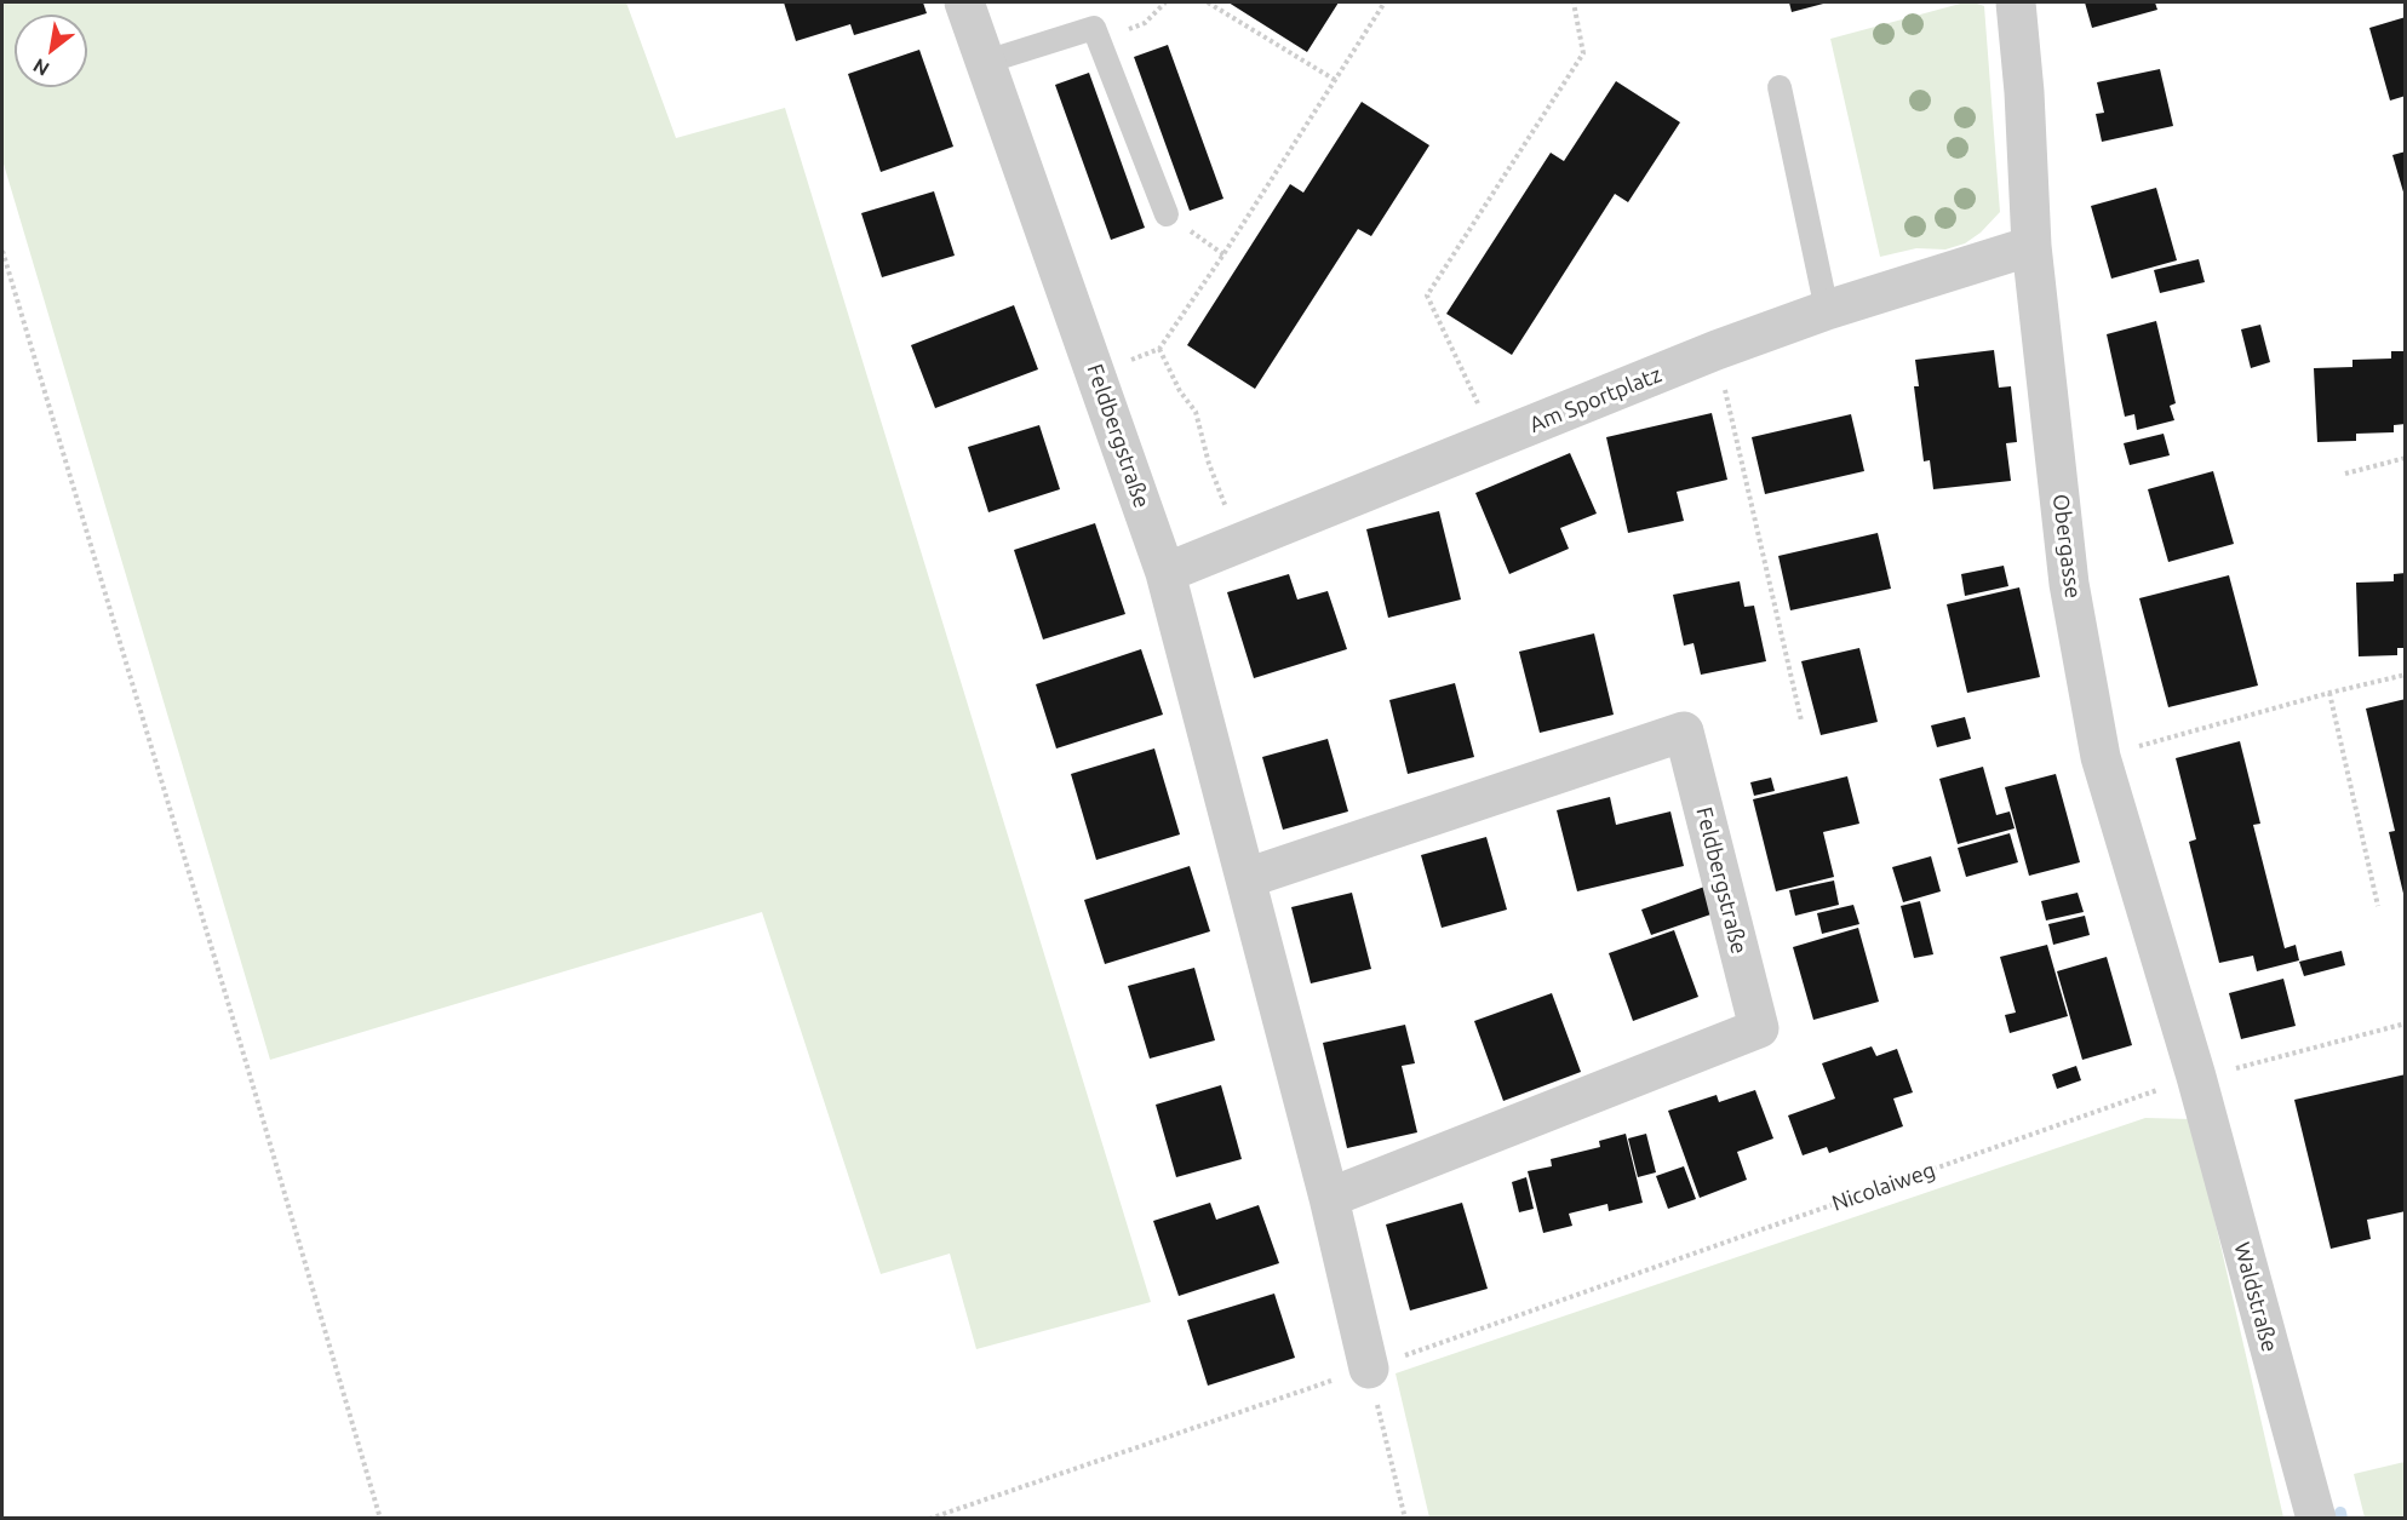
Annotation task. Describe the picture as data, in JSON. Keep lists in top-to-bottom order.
{
  "streets": {
    "street": [
      "Am Sportplatz",
      "Feldbergstraße",
      "Obergasse",
      "Waldstraße"
    ],
    "path": ["Nicolaiweg"]
  },
  "crossings": [
    ["Am Sportplatz", "Feldbergstraße"],
    ["Am Sportplatz", "Obergasse"],
    ["Feldbergstraße", "Nicolaiweg"],
    ["Obergasse", "Nicolaiweg"],
    ["Obergasse", "Waldstraße"],
    ["Nicolaiweg", "Waldstraße"]
  ],
  "north": "bottom left"
}
